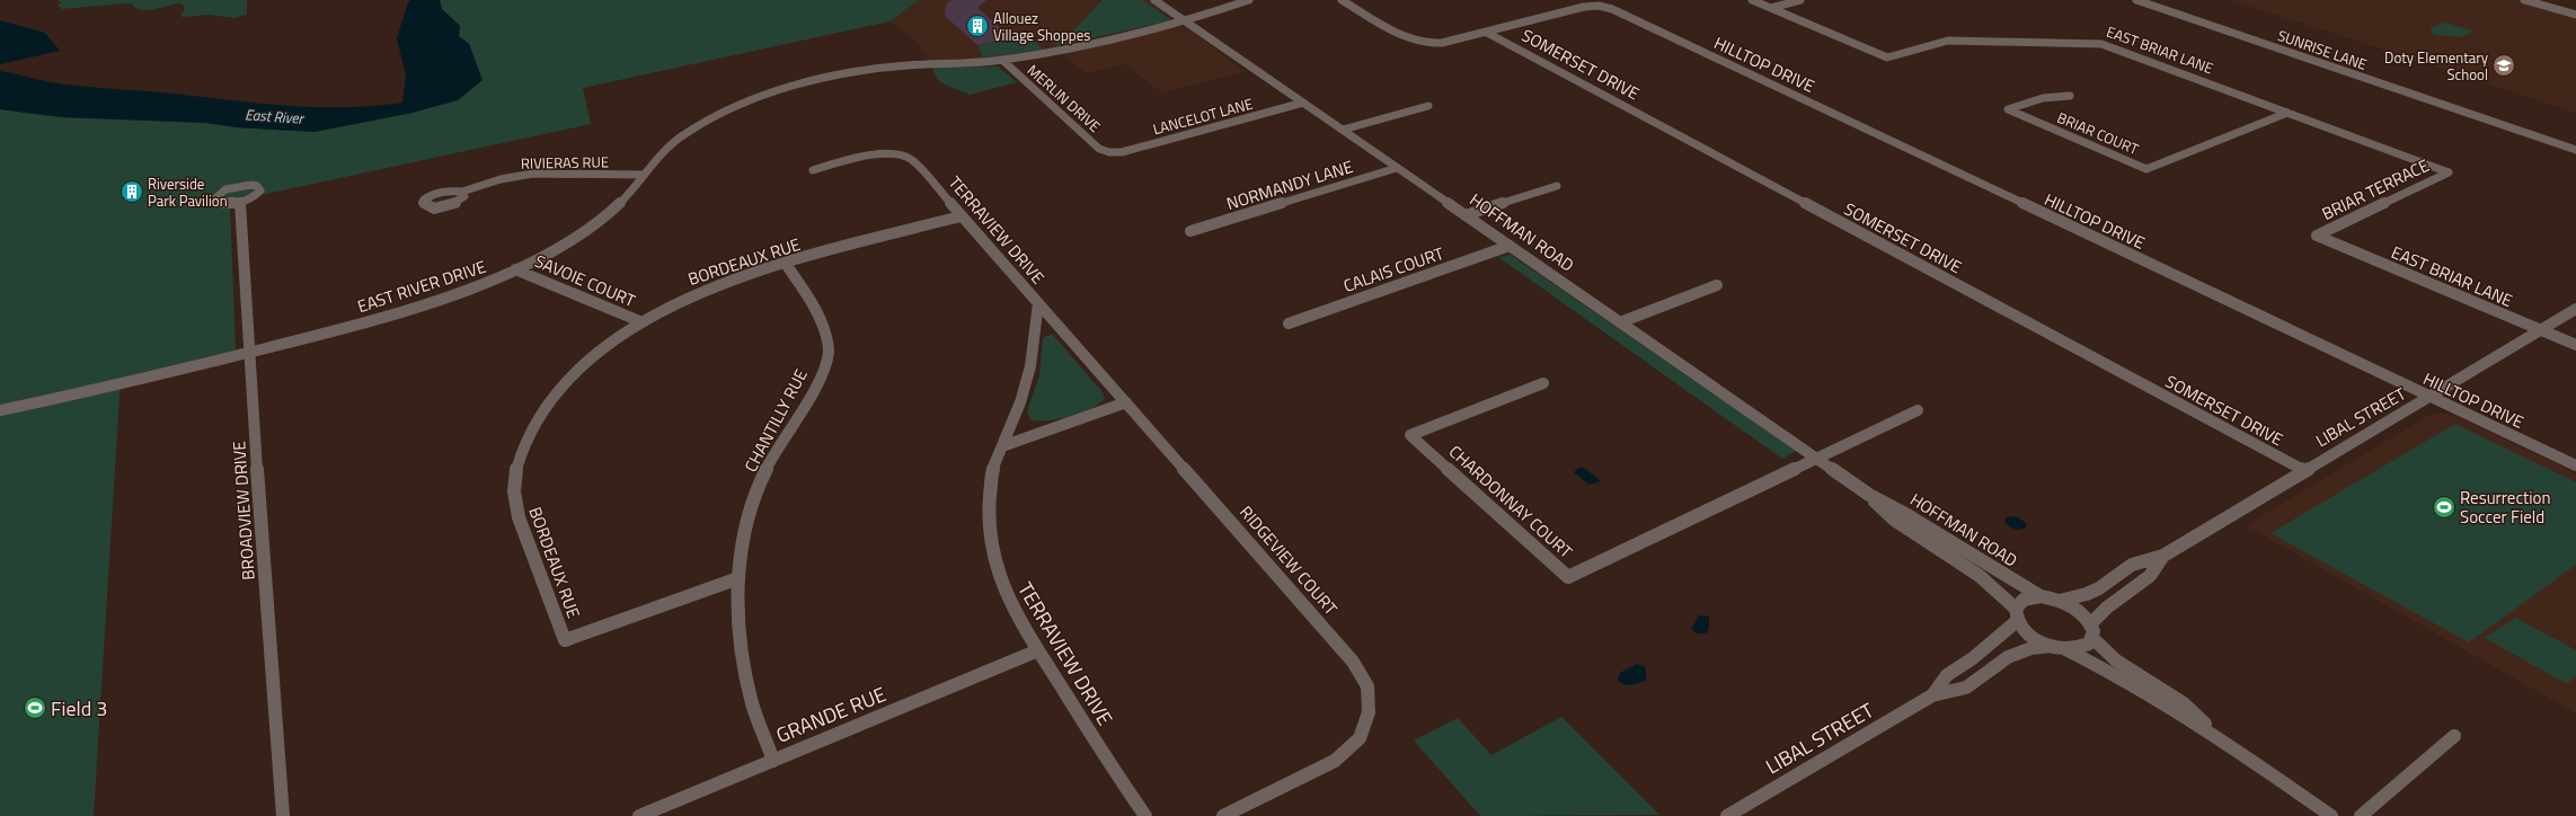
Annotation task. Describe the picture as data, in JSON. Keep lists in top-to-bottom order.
{
  "streets": {
    "street": [
      "EAST BRIAR LANE",
      "SUNRISE LANE",
      "SOMERSET DRIVE",
      "HILLTOP DRIVE",
      "MERLIN DRIVE",
      "LANCELOT LANE",
      "BRIAR COURT",
      "RIVIERAS RUE",
      "NORMANDY LANE",
      "BRIAR TERRACE",
      "TERRAVIEW DRIVE",
      "HOFFMAN ROAD",
      "BORDEAUX RUE",
      "CALAIS COURT",
      "SAVOIE COURT",
      "EAST RIVER DRIVE",
      "LIBAL STREET",
      "CHANTILLY RUE",
      "CHARDONNAY COURT",
      "BROADVIEW DRIVE",
      "RIDGEVIEW COURT",
      "GRANDE RUE"
    ]
  },
  "crossings": [
    ["EAST BRIAR LANE", "BRIAR COURT"],
    ["EAST BRIAR LANE", "BRIAR TERRACE"],
    ["EAST BRIAR LANE", "LIBAL STREET"],
    ["SOMERSET DRIVE", "HILLTOP DRIVE"],
    ["SOMERSET DRIVE", "LIBAL STREET"],
    ["HILLTOP DRIVE", "LIBAL STREET"],
    ["MERLIN DRIVE", "LANCELOT LANE"],
    ["MERLIN DRIVE", "EAST RIVER DRIVE"],
    ["LANCELOT LANE", "HOFFMAN ROAD"],
    ["RIVIERAS RUE", "EAST RIVER DRIVE"],
    ["NORMANDY LANE", "HOFFMAN ROAD"],
    ["TERRAVIEW DRIVE", "BORDEAUX RUE"],
    ["TERRAVIEW DRIVE", "RIDGEVIEW COURT"],
    ["TERRAVIEW DRIVE", "GRANDE RUE"],
    ["HOFFMAN ROAD", "CALAIS COURT"],
    ["HOFFMAN ROAD", "EAST RIVER DRIVE"],
    ["HOFFMAN ROAD", "LIBAL STREET"],
    ["HOFFMAN ROAD", "CHARDONNAY COURT"],
    ["BORDEAUX RUE", "SAVOIE COURT"],
    ["BORDEAUX RUE", "CHANTILLY RUE"],
    ["SAVOIE COURT", "EAST RIVER DRIVE"],
    ["EAST RIVER DRIVE", "BROADVIEW DRIVE"],
    ["CHANTILLY RUE", "GRANDE RUE"]
  ],
  "water": ["East River"],
  "places": {
    "building": ["Allouez Village Shoppes", "Riverside Park Pavilion"],
    "school or university": ["Doty Elementary School"],
    "sports": ["Resurrection Soccer Field", "Field 3"]
  }
}
